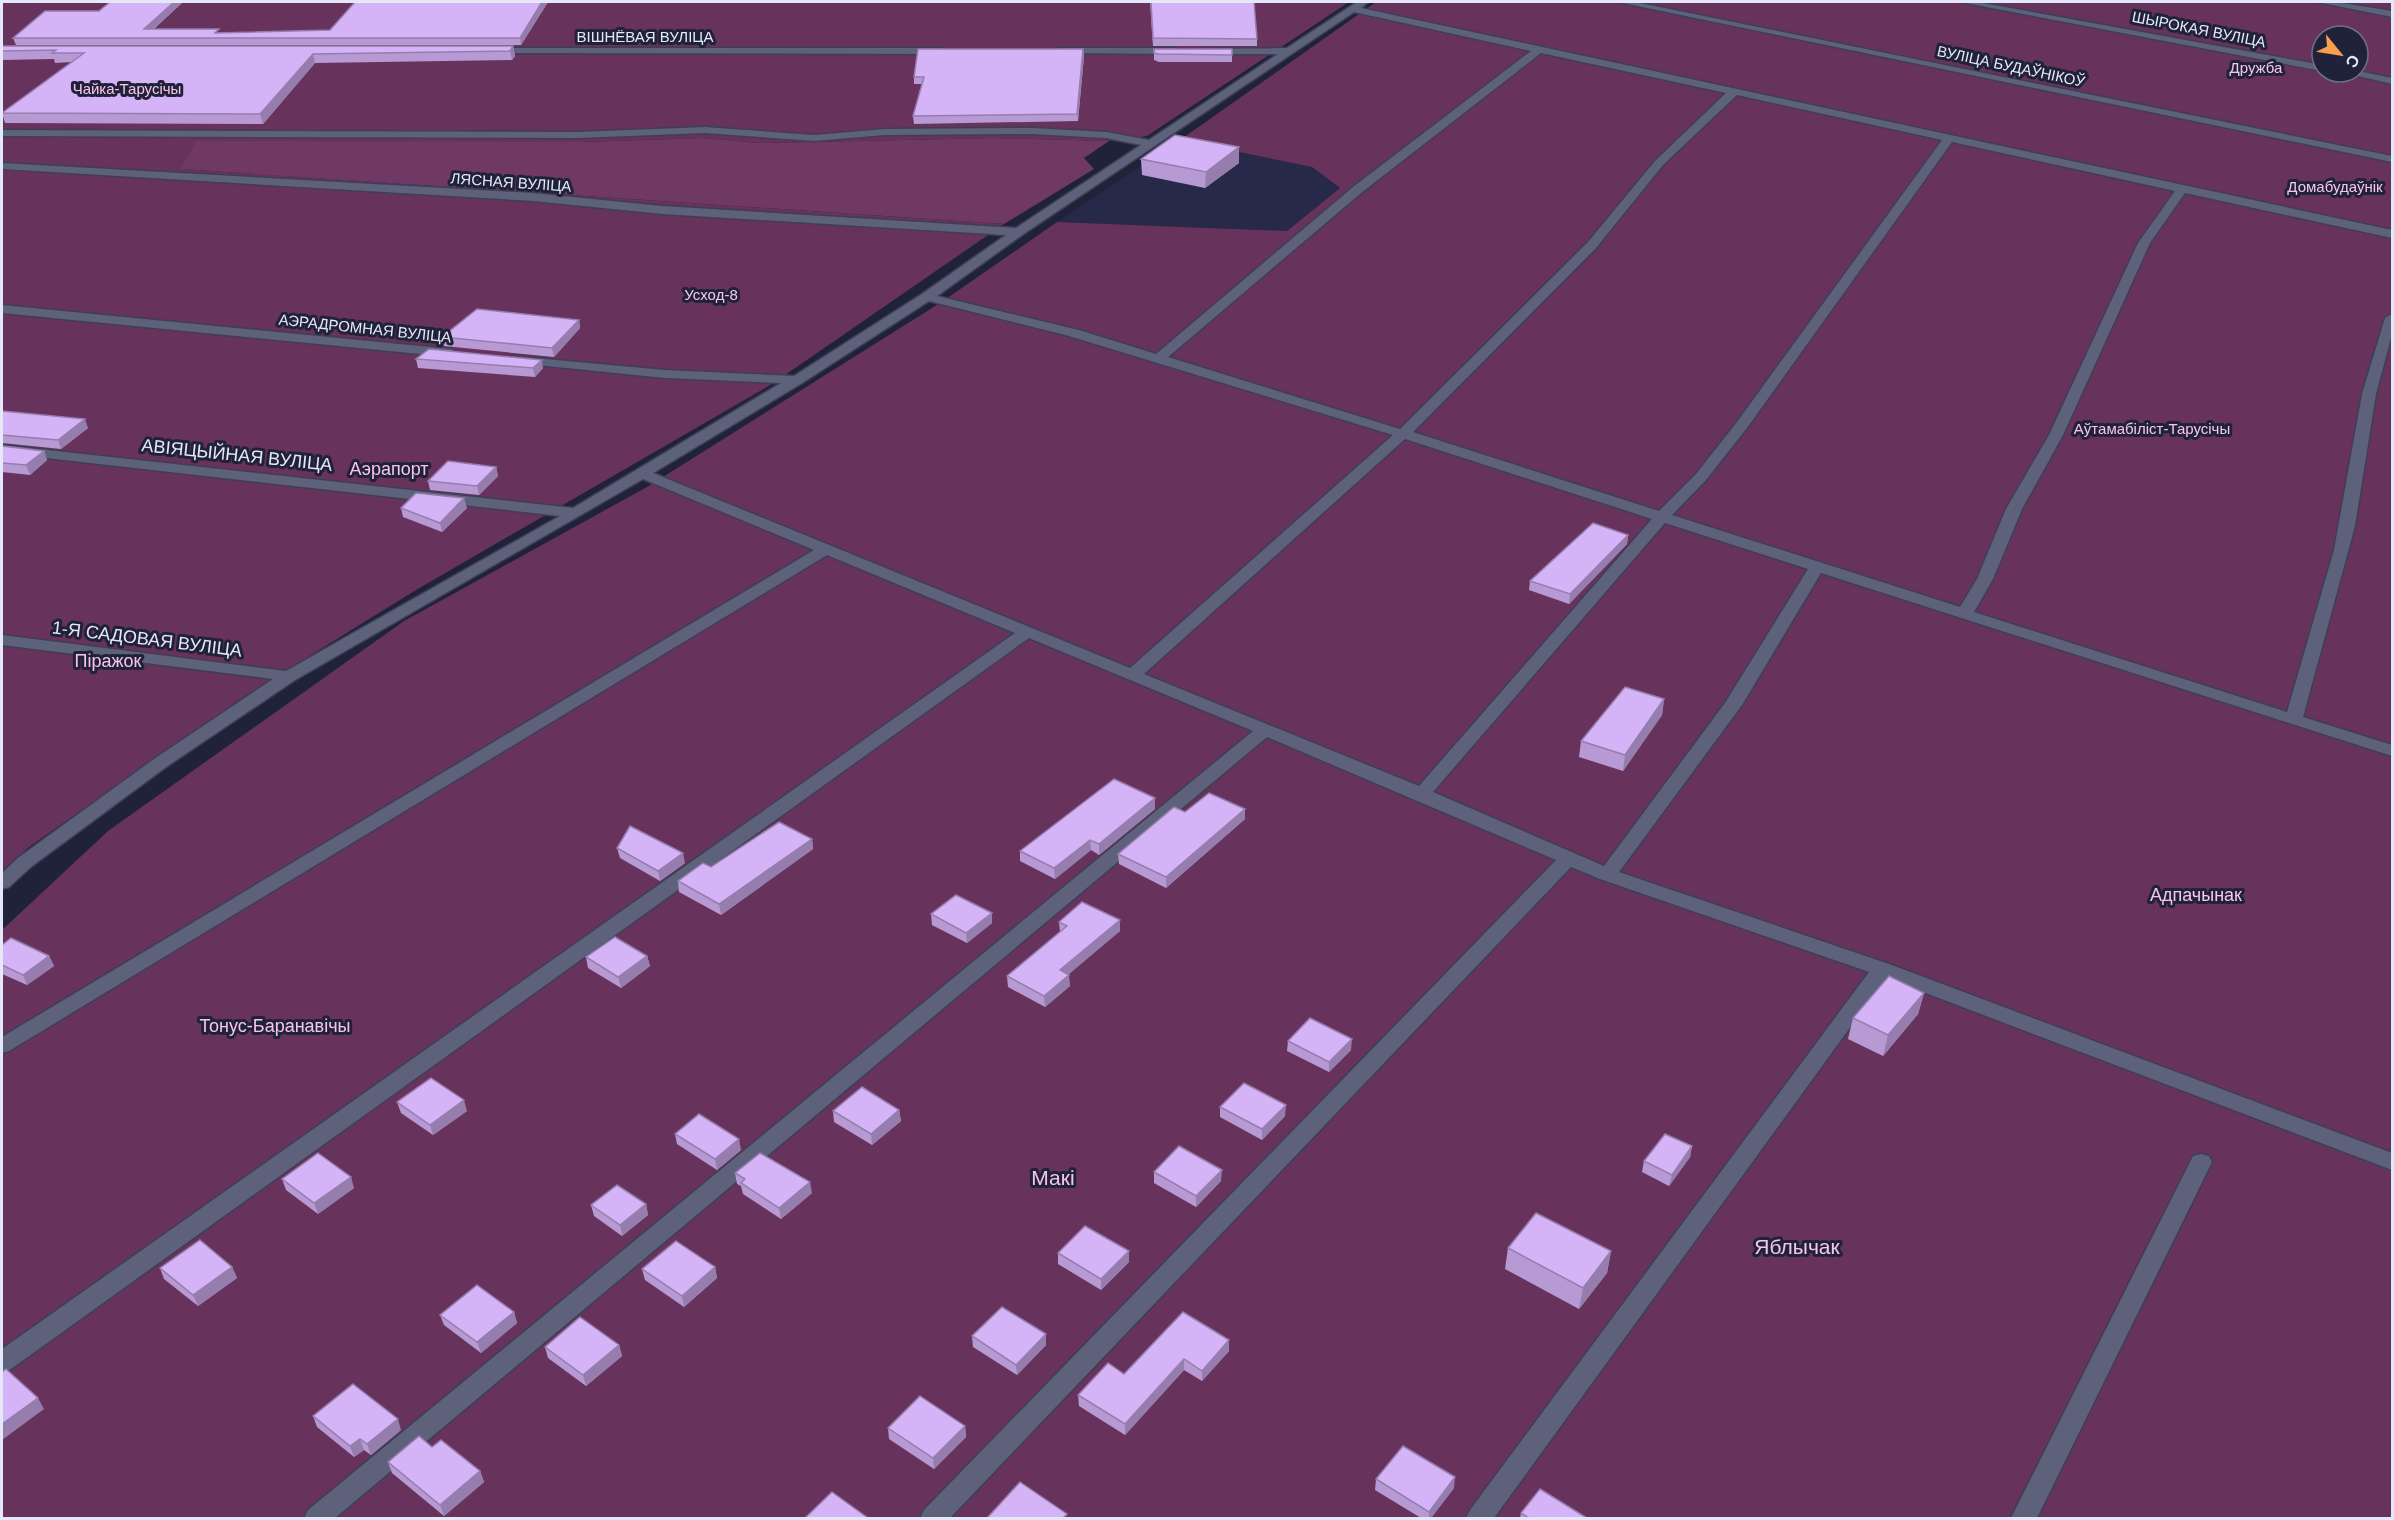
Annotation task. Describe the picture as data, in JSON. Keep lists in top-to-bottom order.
{
  "streets": {
    "street": [
      "ШЫРОКАЯ ВУЛІЦА",
      "ВІШНЁВАЯ ВУЛІЦА",
      "ВУЛІЦА БУДАЎНІКОЎ",
      "ЛЯСНАЯ ВУЛІЦА",
      "АЭРАДРОМНАЯ ВУЛІЦА",
      "АВІЯЦЫЙНАЯ ВУЛІЦА",
      "1-Я САДОВАЯ ВУЛІЦА"
    ]
  },
  "parks": [
    "Дружба",
    "Чайка-Тарусічы",
    "Домабудаўнік",
    "Усход-8",
    "Аўтамабіліст-Тарусічы",
    "Аэрапорт",
    "Піражок",
    "Адпачынак",
    "Тонус-Баранавічы",
    "Макі",
    "Яблычак"
  ],
  "north": "bottom right"
}
